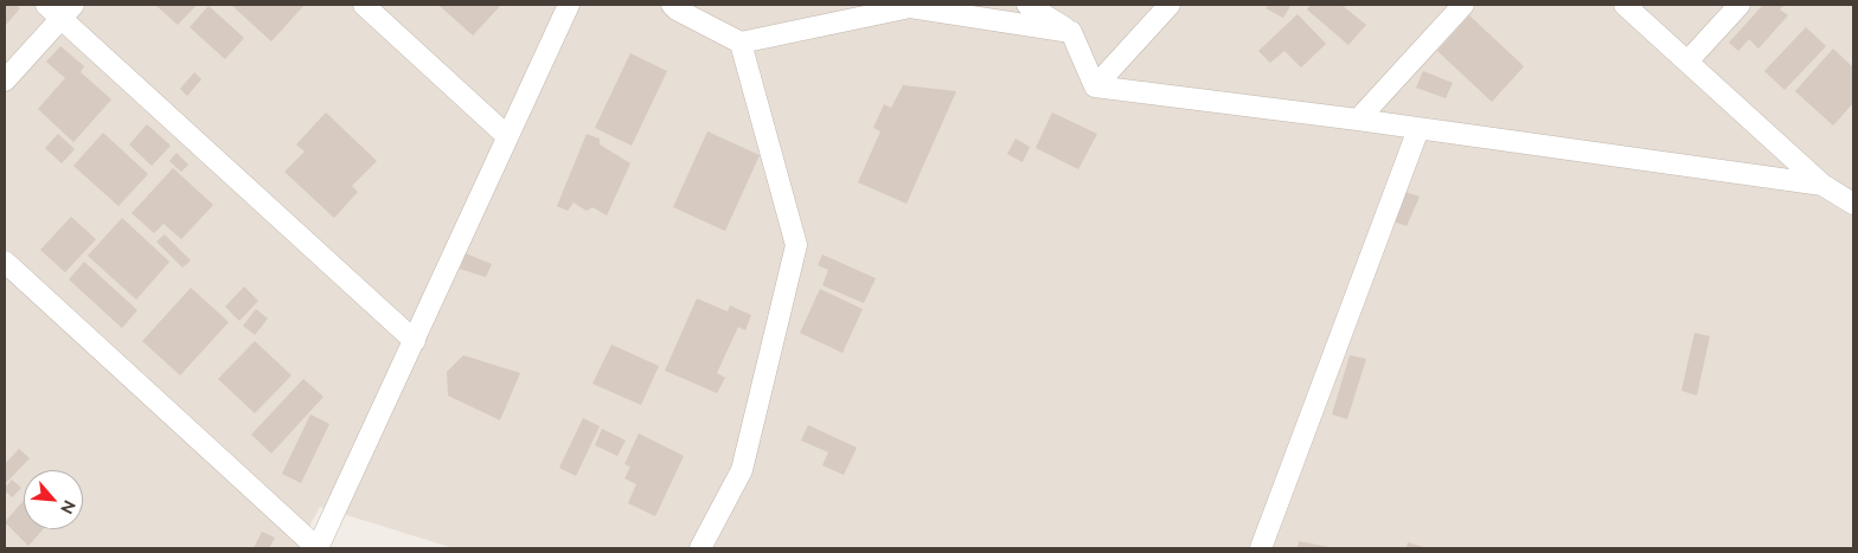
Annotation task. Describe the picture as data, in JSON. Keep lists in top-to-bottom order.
{
  "north": "bottom right"
}
